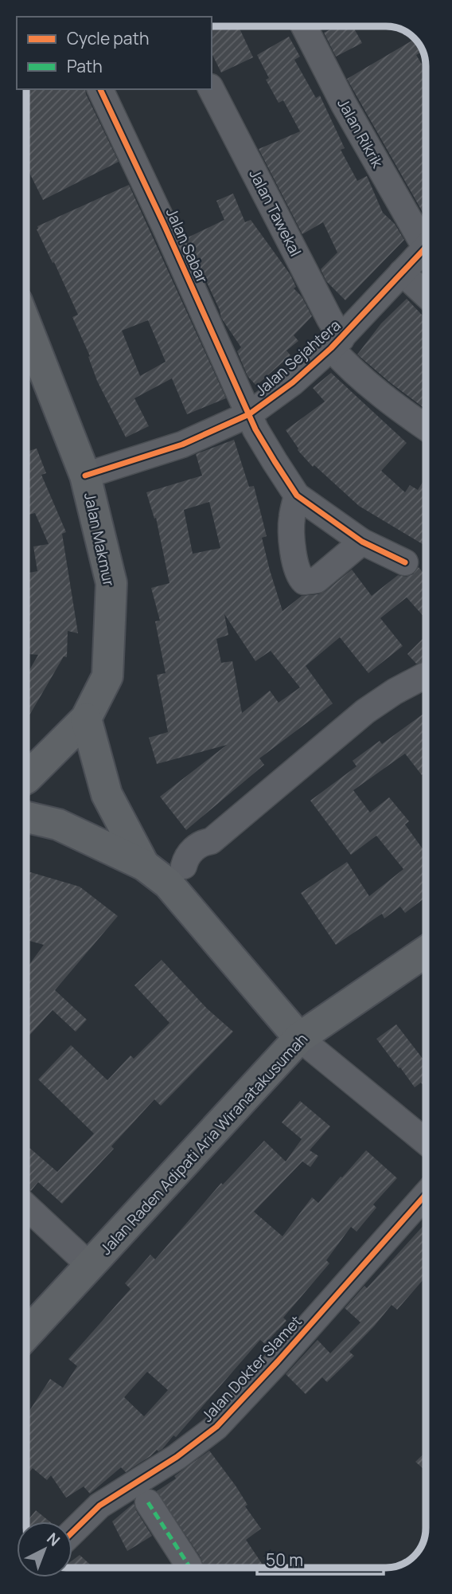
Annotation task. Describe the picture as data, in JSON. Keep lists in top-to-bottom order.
{
  "streets": {
    "main road": ["Jalan Makmur", "Jalan Raden Adipati Aria Wiranatakusumah"],
    "street": [
      "Jalan Rikrik",
      "Jalan Tawekal",
      "Jalan Sabar",
      "Jalan Sejahtera",
      "Jalan Dokter Slamet"
    ]
  },
  "crossings": [
    ["Jalan Tawekal", "Jalan Sejahtera"],
    ["Jalan Sabar", "Jalan Sejahtera"],
    ["Jalan Sejahtera", "Jalan Makmur"]
  ],
  "legend": ["Cycle path", "Path"],
  "scale_bar": "50 m",
  "north": "top right"
}
